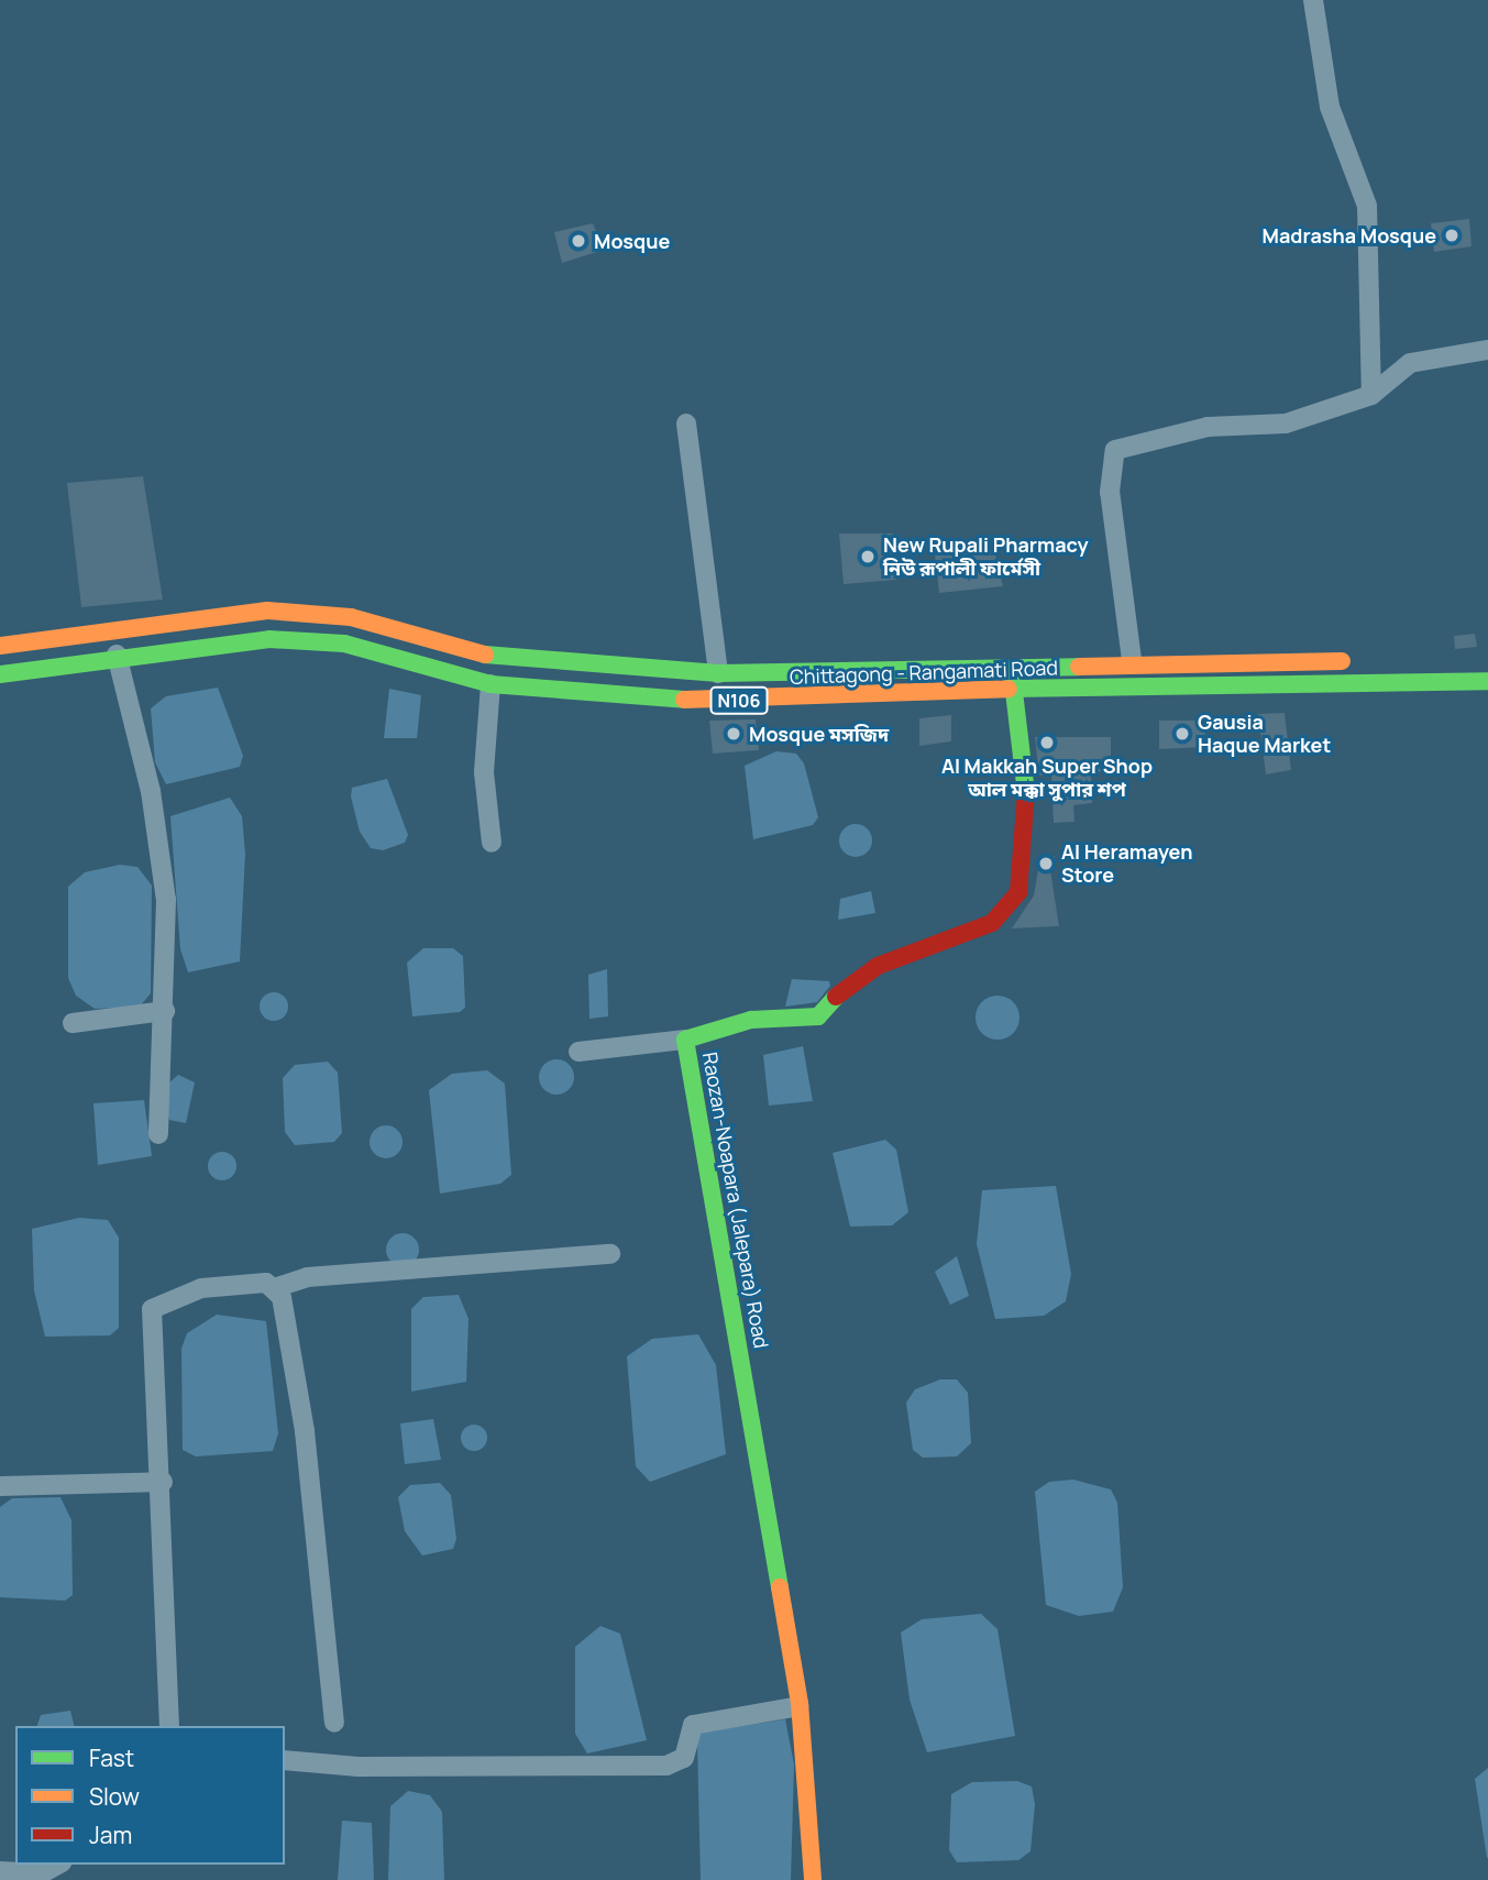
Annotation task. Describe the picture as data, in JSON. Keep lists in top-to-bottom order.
{
  "streets": {
    "main road": ["Chittagong - Rangamati Road", "N106", "Raozan-Noapara (Jalepara) Road"]
  },
  "crossings": [
    ["Chittagong - Rangamati Road", "Raozan-Noapara (Jalepara) Road"]
  ],
  "places": [
    "Madrasha Mosque",
    "Mosque",
    "New Rupali Pharmacy নিউ রূপালী ফার্মেসী",
    "Mosque মসজিদ",
    "Gausia Haque Market",
    "Al Makkah Super Shop আল মক্কা সুপার শপ",
    "Al Heramayen Store"
  ],
  "legend": ["Fast", "Slow", "Jam"]
}
